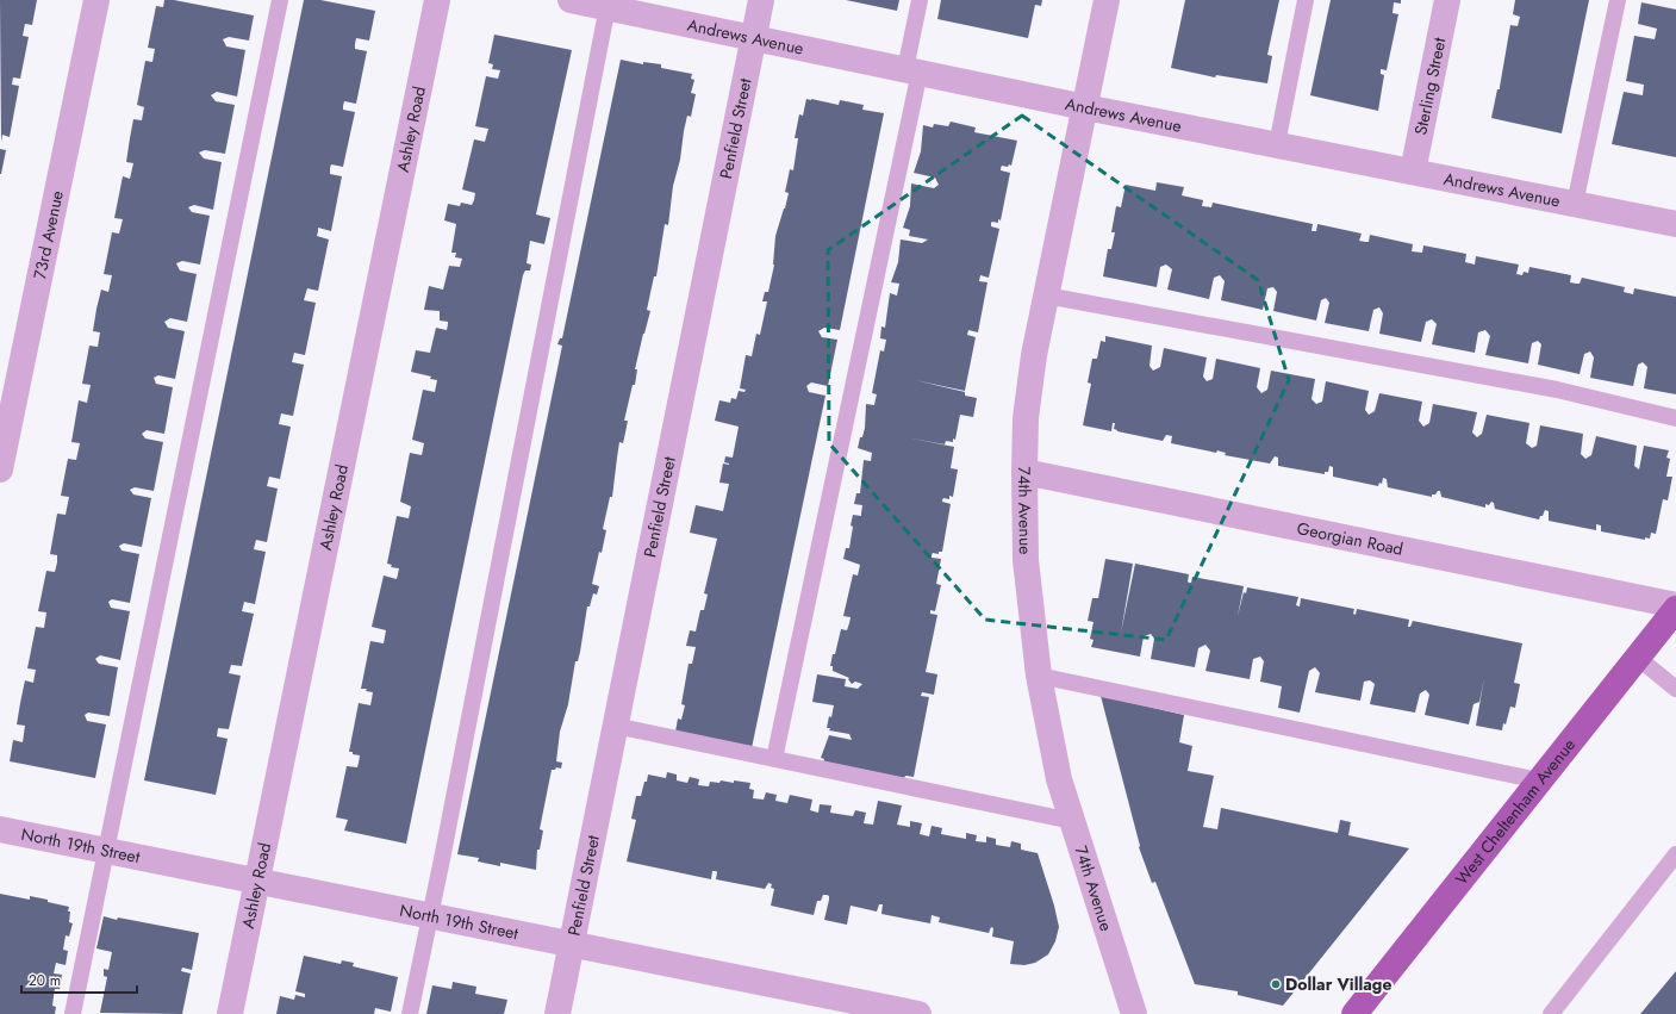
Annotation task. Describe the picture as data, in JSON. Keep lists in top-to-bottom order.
{
  "streets": {
    "highway": ["West Cheltenham Avenue"],
    "street": [
      "Andrews Avenue",
      "Sterling Street",
      "Ashley Road",
      "Penfield Street",
      "73rd Avenue",
      "74th Avenue",
      "Georgian Road",
      "North 19th Street"
    ]
  },
  "crossings": [
    ["Andrews Avenue", "Sterling Street"],
    ["Andrews Avenue", "Penfield Street"],
    ["Andrews Avenue", "74th Avenue"],
    ["Ashley Road", "North 19th Street"],
    ["Penfield Street", "North 19th Street"],
    ["74th Avenue", "Georgian Road"]
  ],
  "places": ["Dollar Village"],
  "scale_bar": "20 m"
}
